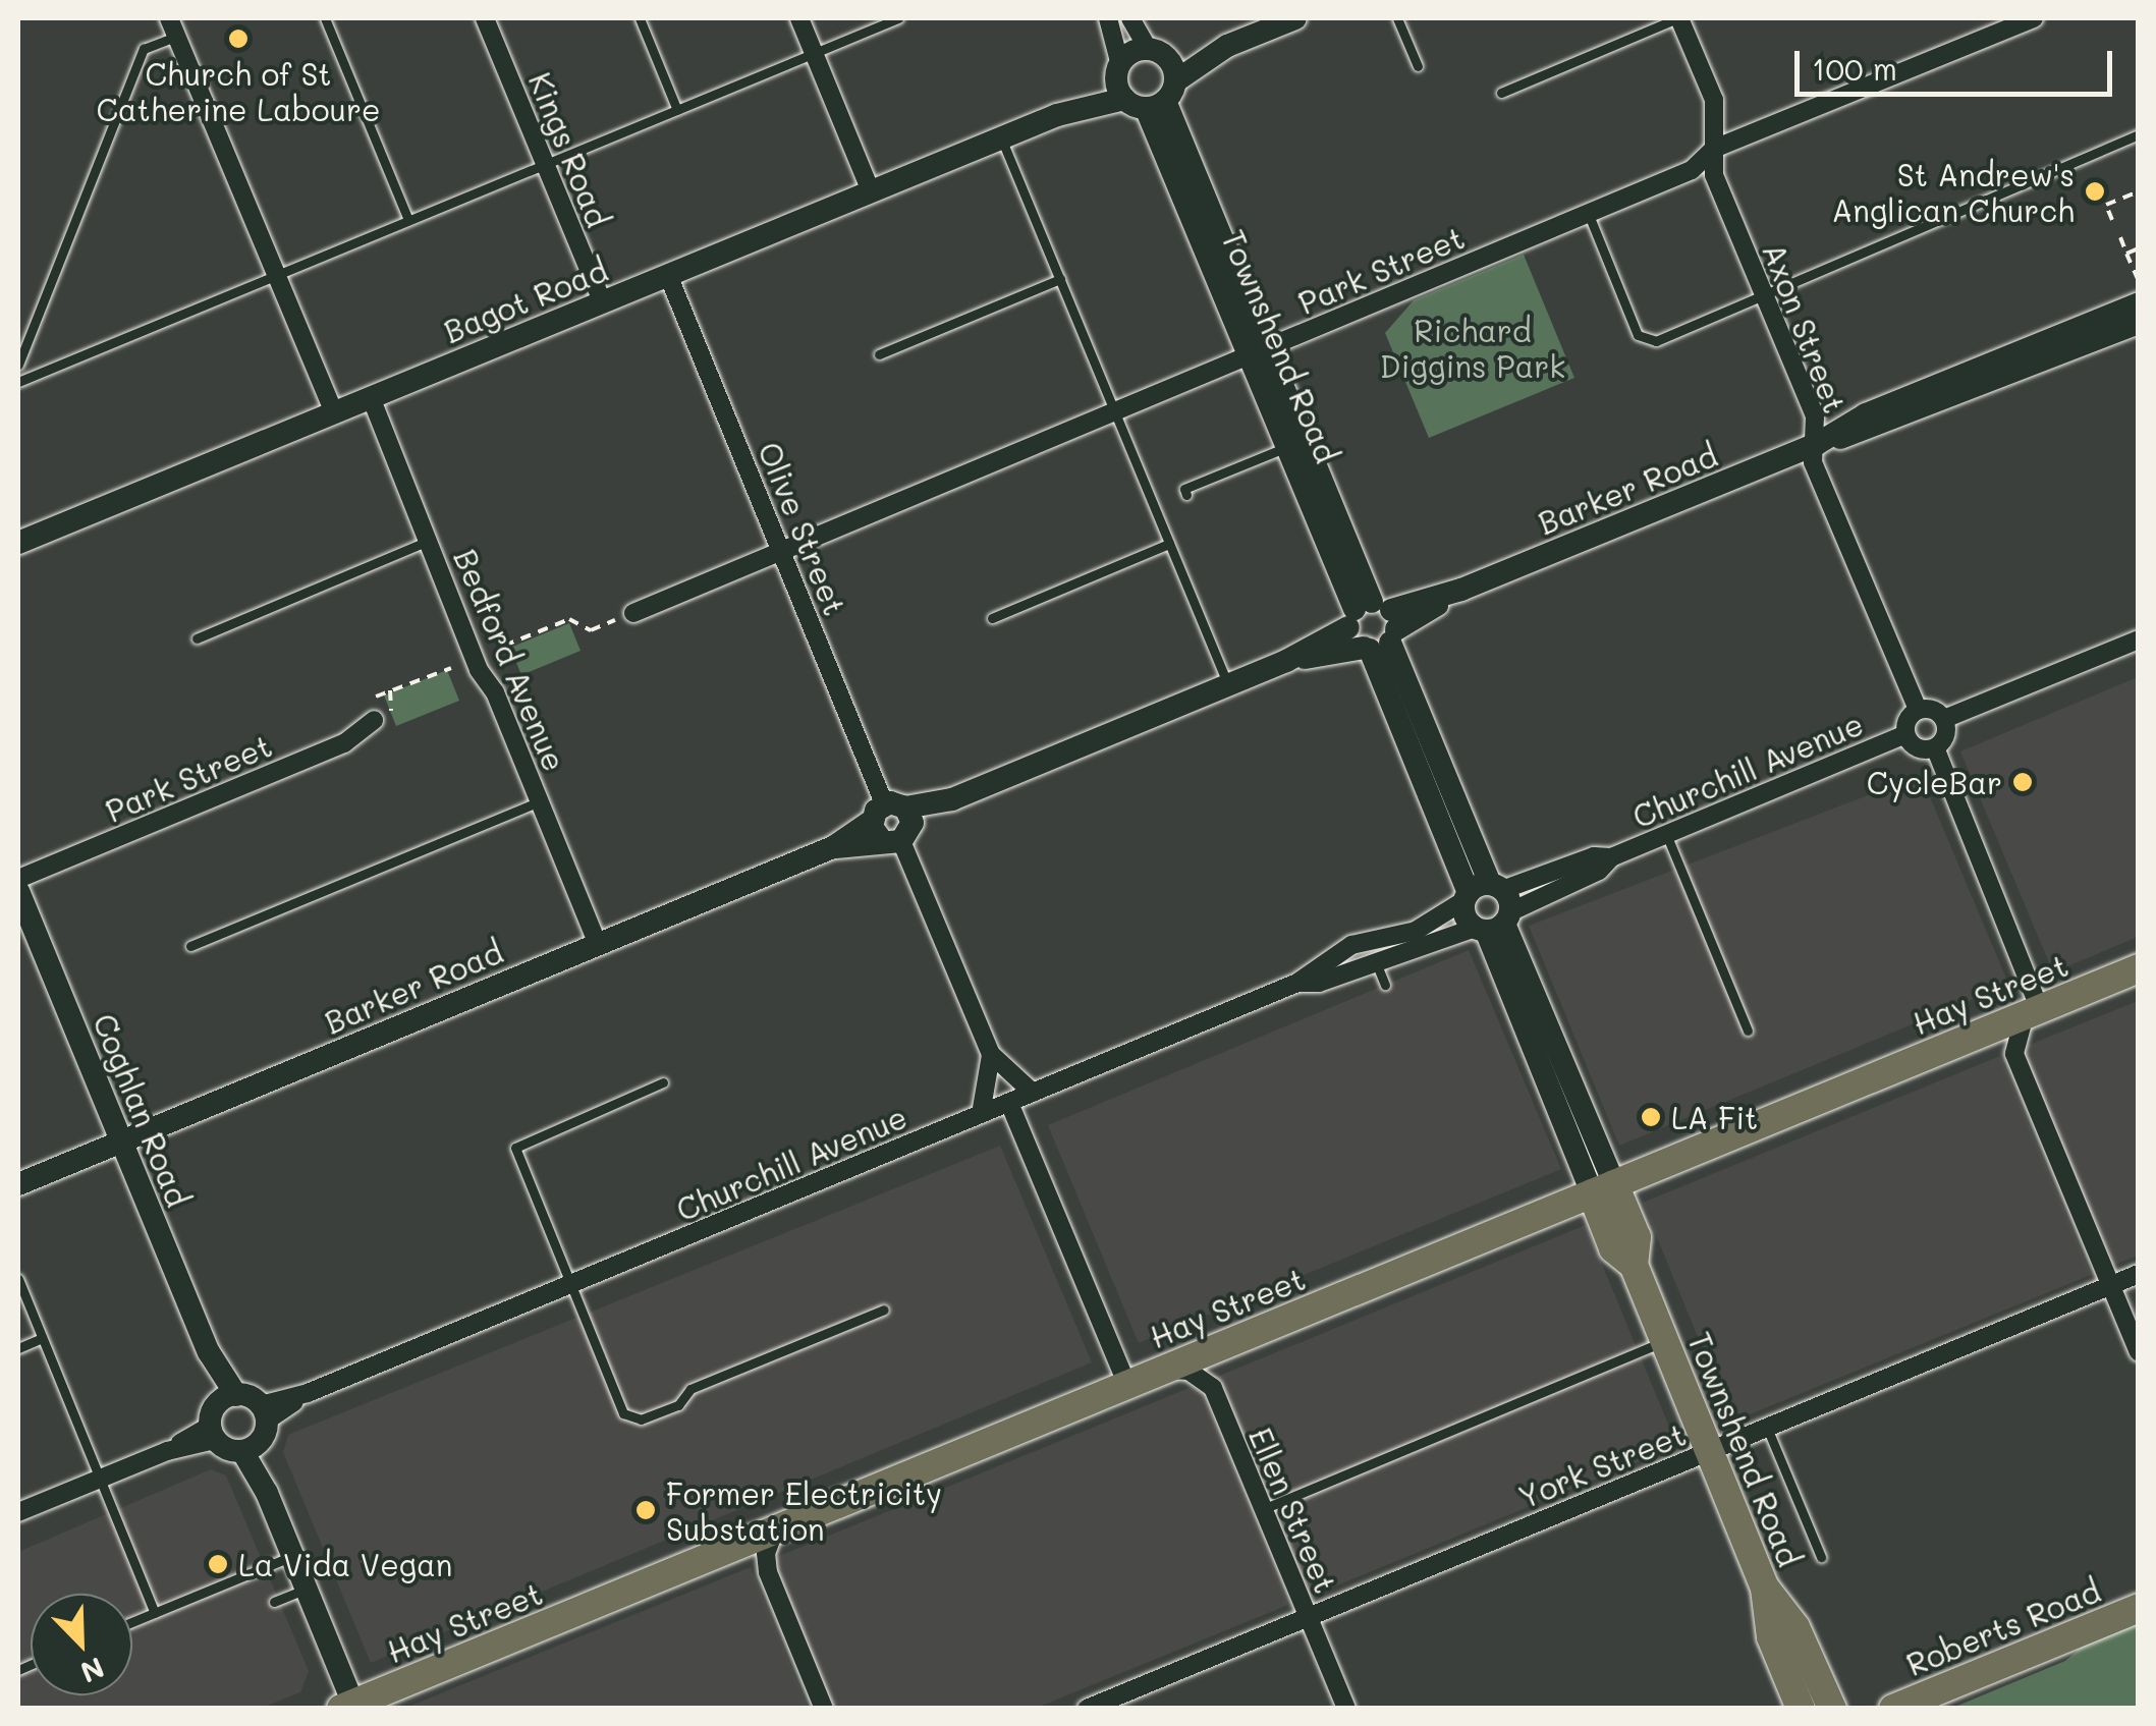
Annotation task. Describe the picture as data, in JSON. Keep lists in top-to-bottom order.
{
  "streets": {
    "main road": ["Townshend Road", "Hay Street", "Roberts Road"],
    "street": [
      "Kings Road",
      "Park Street",
      "Bagot Road",
      "Axon Street",
      "Barker Road",
      "Olive Street",
      "Bedford Avenue",
      "Churchill Avenue",
      "Coghlan Road",
      "York Street",
      "Ellen Street"
    ]
  },
  "crossings": [
    ["Kings Road", "Bagot Road"],
    ["Park Street", "Axon Street"],
    ["Park Street", "Townshend Road"],
    ["Park Street", "Olive Street"],
    ["Bagot Road", "Townshend Road"],
    ["Bagot Road", "Olive Street"],
    ["Bagot Road", "Bedford Avenue"],
    ["Axon Street", "Barker Road"],
    ["Axon Street", "Churchill Avenue"],
    ["Townshend Road", "Barker Road"],
    ["Townshend Road", "Churchill Avenue"],
    ["Townshend Road", "Hay Street"],
    ["Townshend Road", "York Street"],
    ["Barker Road", "Olive Street"],
    ["Barker Road", "Bedford Avenue"],
    ["Barker Road", "Coghlan Road"],
    ["Olive Street", "Churchill Avenue"],
    ["Hay Street", "Ellen Street"],
    ["York Street", "Ellen Street"]
  ],
  "parks": ["Richard Diggins Park"],
  "places": [
    "Church of St Catherine Laboure",
    "St Andrew's Anglican Church",
    "CycleBar",
    "LA Fit",
    "Former Electricity Substation",
    "La Vida Vegan"
  ],
  "scale_bar": "100 m",
  "north": "bottom right"
}
